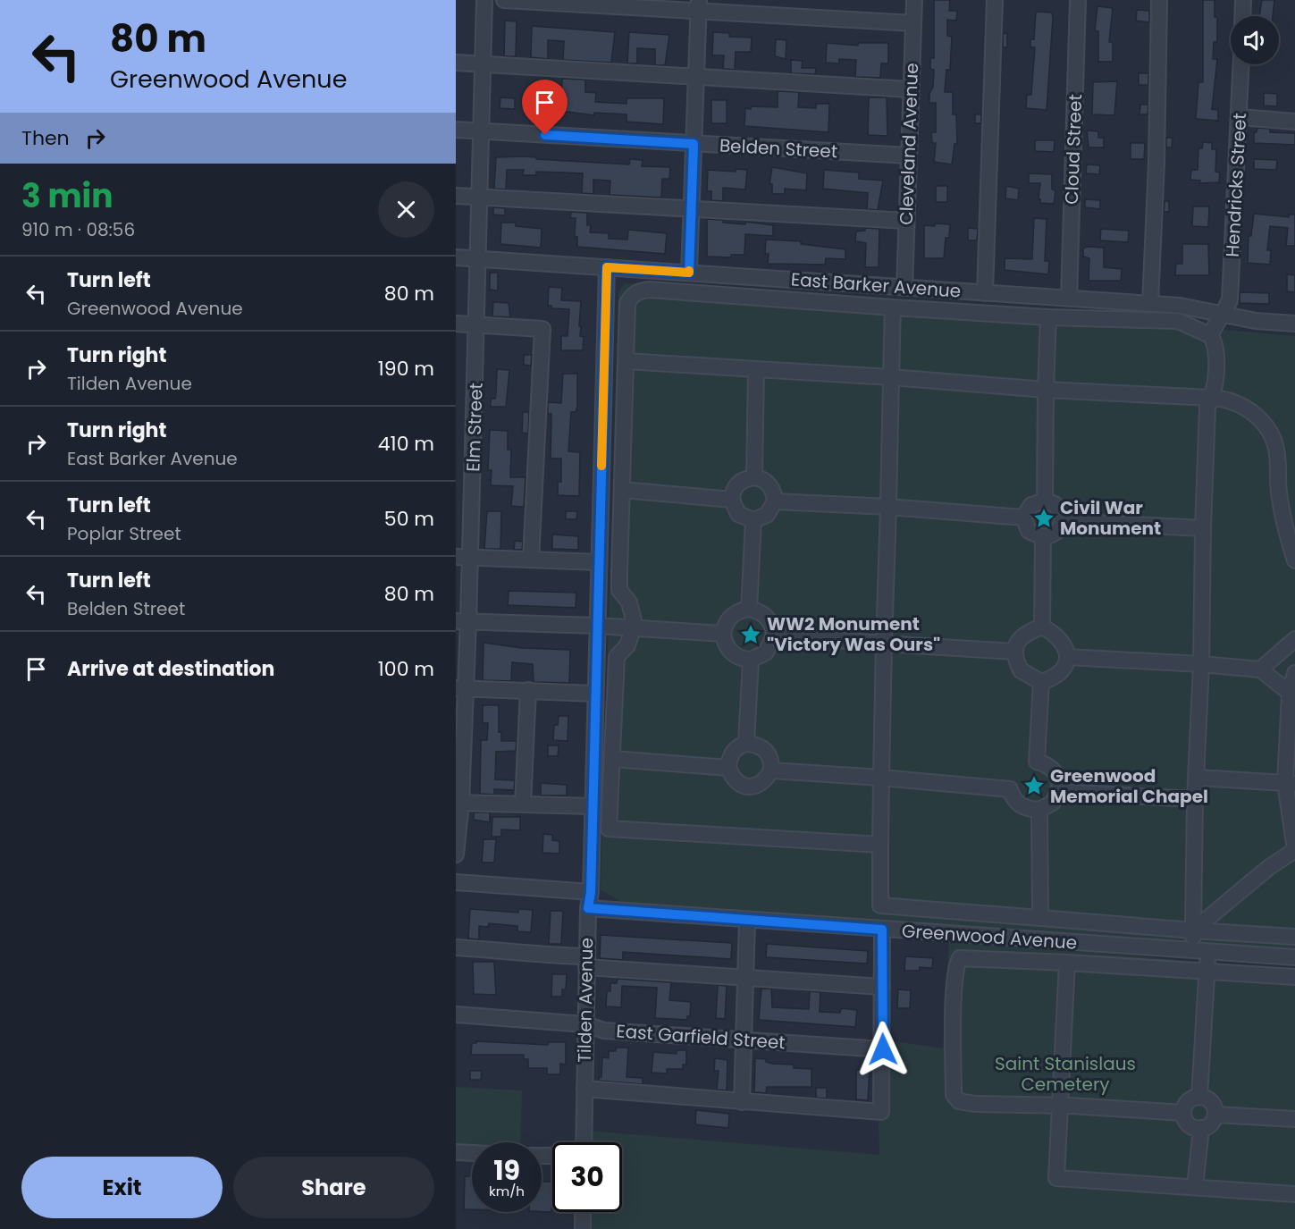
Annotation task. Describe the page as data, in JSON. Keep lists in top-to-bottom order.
{
  "streets": {
    "street": [
      "Cleveland Avenue",
      "Belden Street",
      "Cloud Street",
      "Hendricks Street",
      "East Barker Avenue",
      "Elm Street",
      "Greenwood Avenue",
      "Tilden Avenue",
      "East Garfield Street"
    ]
  },
  "crossings": [
    ["Cleveland Avenue", "Belden Street"],
    ["Cleveland Avenue", "East Barker Avenue"],
    ["Belden Street", "Elm Street"],
    ["Cloud Street", "East Barker Avenue"],
    ["Hendricks Street", "East Barker Avenue"],
    ["East Barker Avenue", "Elm Street"],
    ["East Barker Avenue", "Tilden Avenue"],
    ["Greenwood Avenue", "Tilden Avenue"],
    ["Tilden Avenue", "East Garfield Street"]
  ],
  "parks": ["Saint Stanislaus Cemetery"],
  "places": {
    "place": ["Civil War Monument", "WW2 Monument \"Victory Was Ours\"", "Greenwood Memorial Chapel"]
  },
  "page": {
    "turn": ["80 m", "Greenwood Avenue"],
    "then": "Then",
    "heading": ["3 min", "910 m · 08:56"],
    "list": [
      {
        "name": "Turn left",
        "note": "Greenwood Avenue",
        "value": "80 m"
      },
      {
        "name": "Turn right",
        "note": "Tilden Avenue",
        "value": "190 m"
      },
      {
        "name": "Turn right",
        "note": "East Barker Avenue",
        "value": "410 m"
      },
      {
        "name": "Turn left",
        "note": "Poplar Street",
        "value": "50 m"
      },
      {
        "name": "Turn left",
        "note": "Belden Street",
        "value": "80 m"
      },
      {
        "name": "Arrive at destination",
        "value": "100 m"
      }
    ],
    "speed": "19 km/h",
    "limit": "30",
    "buttons": ["Exit", "Share"]
  }
}
